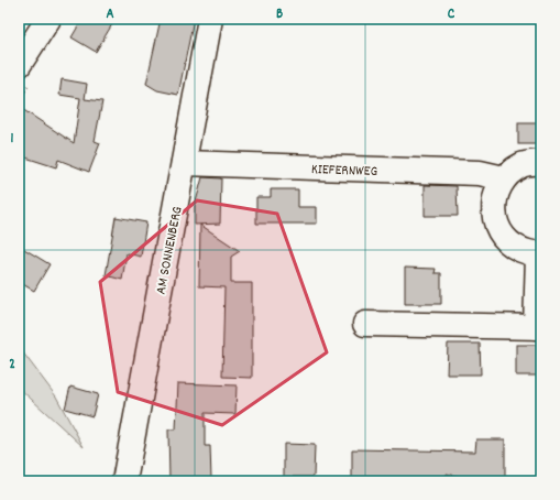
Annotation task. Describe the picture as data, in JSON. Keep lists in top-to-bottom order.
{
  "streets": {
    "street": ["KIEFERNWEG", "AM SONNENBERG"]
  },
  "crossings": [
    ["KIEFERNWEG", "AM SONNENBERG"]
  ],
  "grid": {
    "columns": ["A", "B", "C"],
    "rows": ["1", "2"]
  }
}
